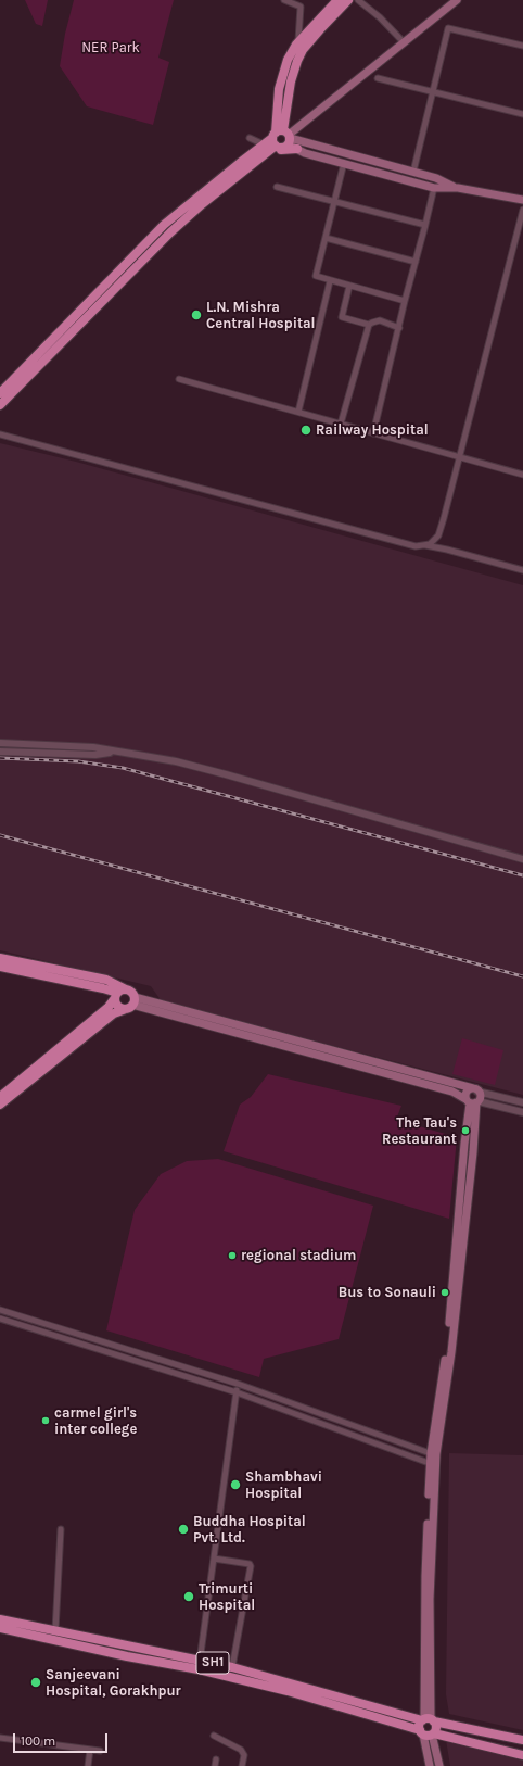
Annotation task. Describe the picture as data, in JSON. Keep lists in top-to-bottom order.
{
  "streets": {
    "main road": ["SH1"]
  },
  "parks": ["NER Park"],
  "places": [
    "L.N. Mishra Central Hospital",
    "Railway Hospital",
    "The Tau's Restaurant",
    "regional stadium",
    "Bus to Sonauli",
    "carmel girl's inter college",
    "Shambhavi Hospital",
    "Buddha Hospital Pvt. Ltd.",
    "Trimurti Hospital",
    "Sanjeevani Hospital, Gorakhpur"
  ],
  "scale_bar": "100 m"
}
